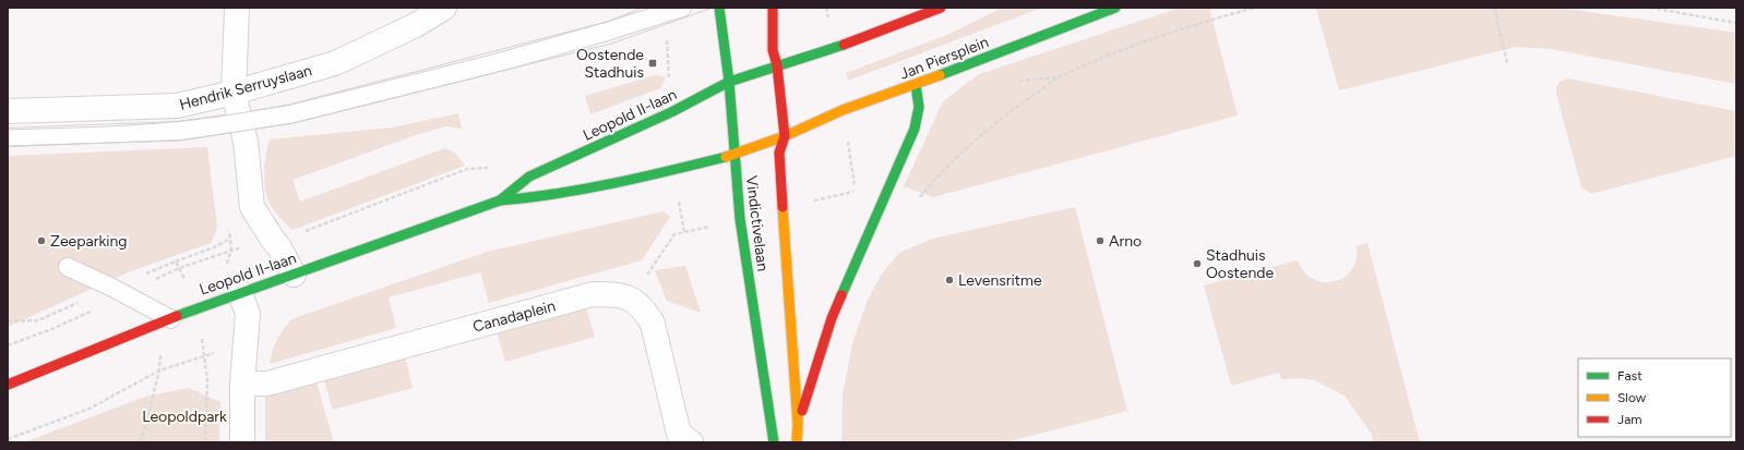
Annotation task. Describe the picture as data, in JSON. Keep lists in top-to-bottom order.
{
  "streets": {
    "street": [
      "Jan Piersplein",
      "Hendrik Serruyslaan",
      "Leopold II-laan",
      "Vindictivelaan",
      "Canadaplein"
    ]
  },
  "crossings": [
    ["Jan Piersplein", "Leopold II-laan"],
    ["Jan Piersplein", "Vindictivelaan"],
    ["Leopold II-laan", "Vindictivelaan"]
  ],
  "parks": ["Leopoldpark"],
  "places": {
    "transit": ["Oostende Stadhuis"],
    "other": [
      "Zeeparking",
      "Arno",
      "Stadhuis Oostende",
      "Levensritme"
    ]
  },
  "legend": ["Fast", "Slow", "Jam"]
}
